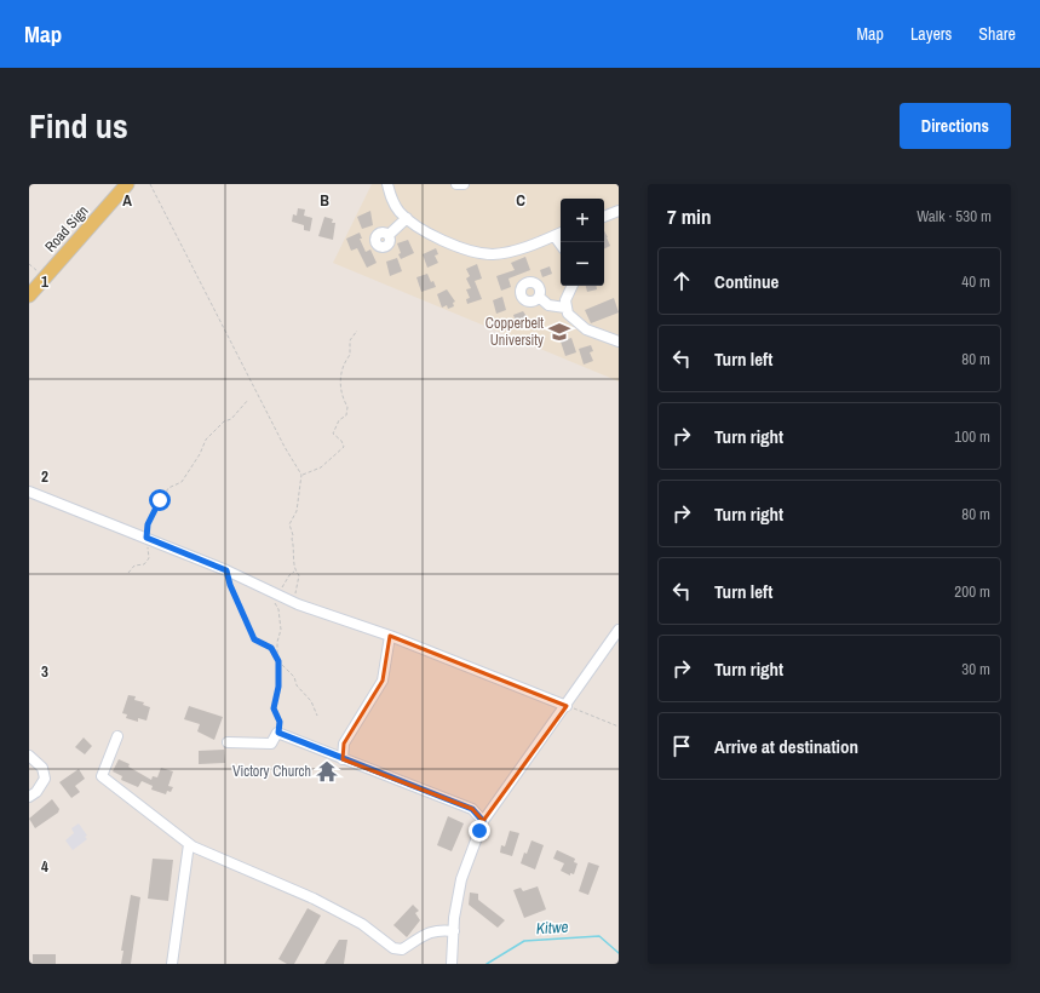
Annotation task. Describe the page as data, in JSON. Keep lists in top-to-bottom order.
{
  "streets": {
    "main road": ["Road Sign"]
  },
  "water": ["Kitwe"],
  "places": {
    "school or university": ["Copperbelt University"],
    "temple": ["Victory Church"]
  },
  "page": {
    "header": "Map",
    "nav": ["Map", "Layers", "Share"],
    "title": "Find us",
    "buttons": "Directions",
    "heading": ["7 min", "Walk · 530 m"],
    "map_buttons": ["+", "−"],
    "list": [
      ["Continue", "40 m"],
      ["Turn left", "80 m"],
      ["Turn right", "100 m"],
      ["Turn right", "80 m"],
      ["Turn left", "200 m"],
      ["Turn right", "30 m"],
      "Arrive at destination"
    ]
  },
  "grid": {
    "columns": ["A", "B", "C"],
    "rows": [
      "1",
      "2",
      "3",
      "4"
    ]
  }
}
